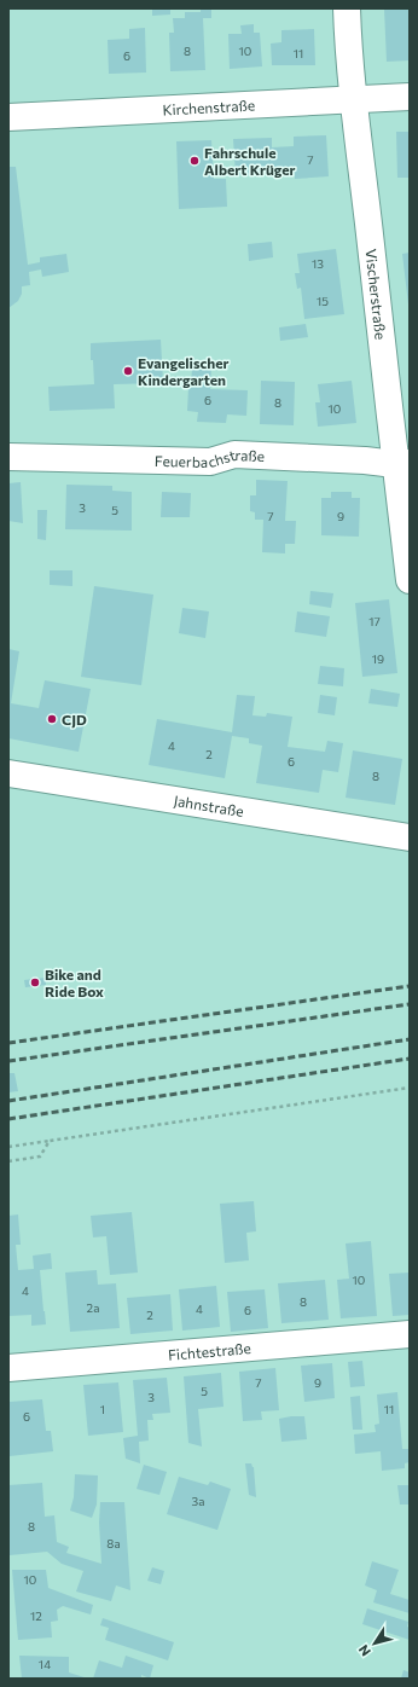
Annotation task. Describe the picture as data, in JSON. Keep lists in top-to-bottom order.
{
  "streets": {
    "street": [
      "Kirchenstraße",
      "Vischerstraße",
      "Feuerbachstraße",
      "Jahnstraße",
      "Fichtestraße"
    ]
  },
  "crossings": [
    ["Kirchenstraße", "Vischerstraße"],
    ["Vischerstraße", "Feuerbachstraße"]
  ],
  "places": [
    "Fahrschule Albert Krüger",
    "Evangelischer Kindergarten",
    "CJD",
    "Bike and Ride Box"
  ],
  "house_numbers": [
    "8",
    "10",
    "11",
    "6",
    "7",
    "13",
    "15",
    "6",
    "8",
    "10",
    "3",
    "5",
    "7",
    "9",
    "17",
    "19",
    "4",
    "2",
    "6",
    "8",
    "10",
    "4",
    "8",
    "2a",
    "4",
    "6",
    "2",
    "7",
    "9",
    "5",
    "3",
    "1",
    "11",
    "6",
    "3a",
    "8",
    "8a",
    "10",
    "12",
    "14"
  ],
  "north": "bottom left"
}
